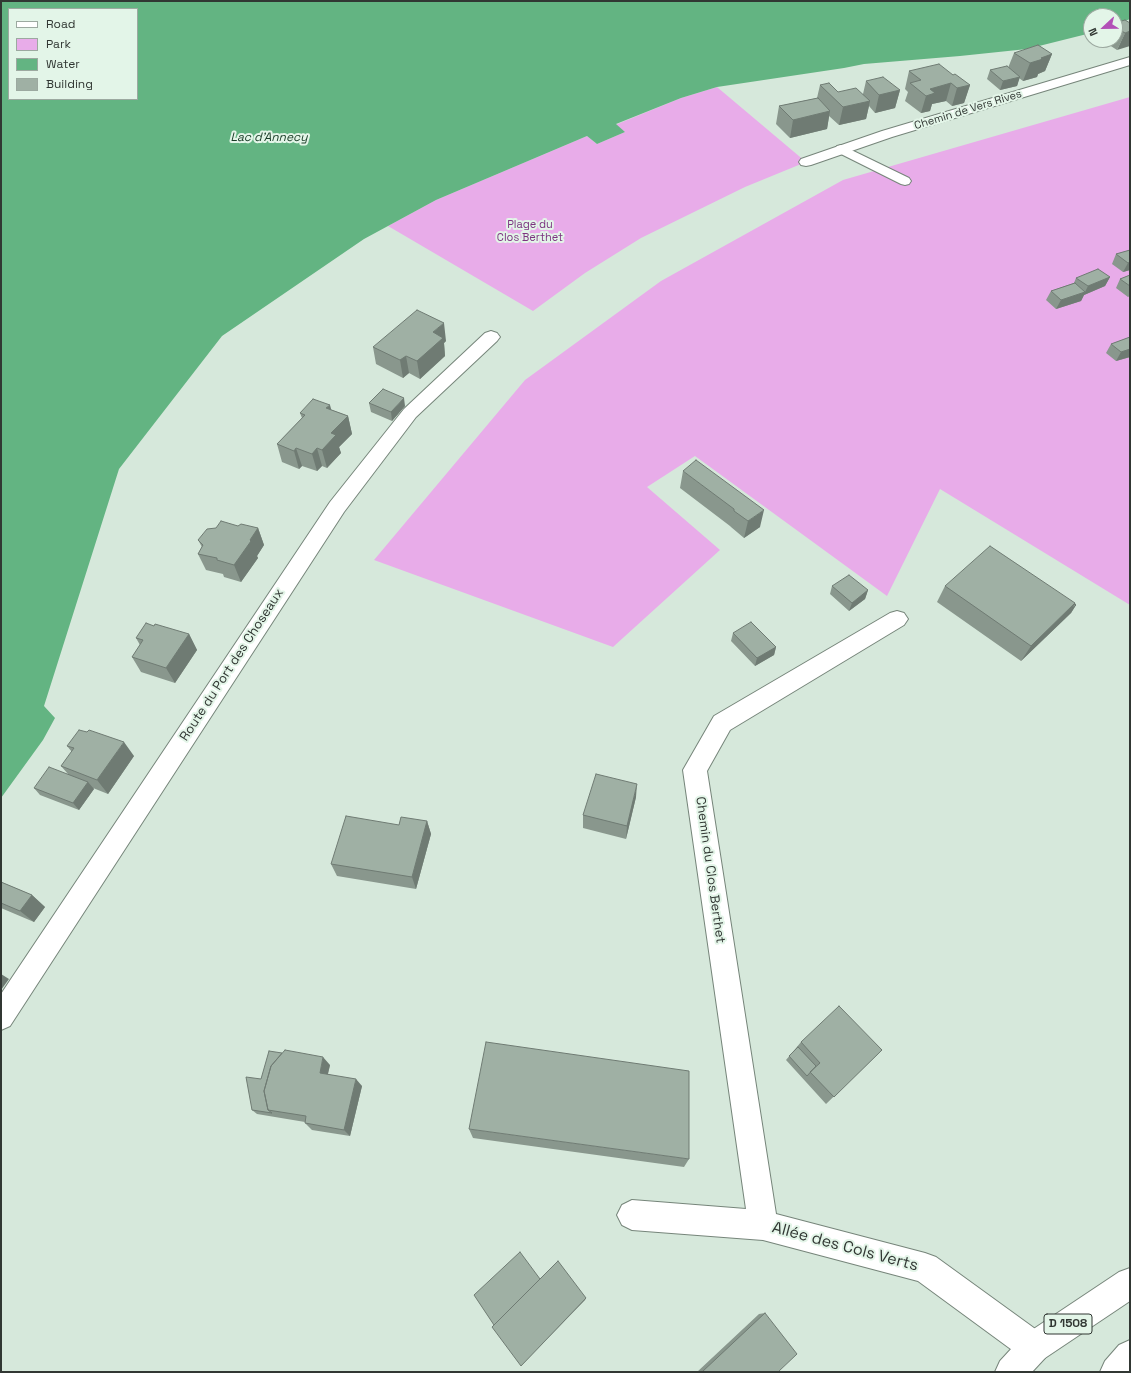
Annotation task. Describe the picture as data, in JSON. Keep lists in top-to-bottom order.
{
  "streets": {
    "street": [
      "Chemin de Vers Rives",
      "Route du Port des Choseaux",
      "Chemin du Clos Berthet",
      "Allée des Cols Verts",
      "D 1508"
    ]
  },
  "crossings": [
    ["Chemin du Clos Berthet", "Allée des Cols Verts"],
    ["Allée des Cols Verts", "D 1508"]
  ],
  "water": ["Lac d'Annecy"],
  "parks": ["Plage du Clos Berthet"],
  "legend": [
    "Road",
    "Park",
    "Water",
    "Building"
  ],
  "north": "left"
}
